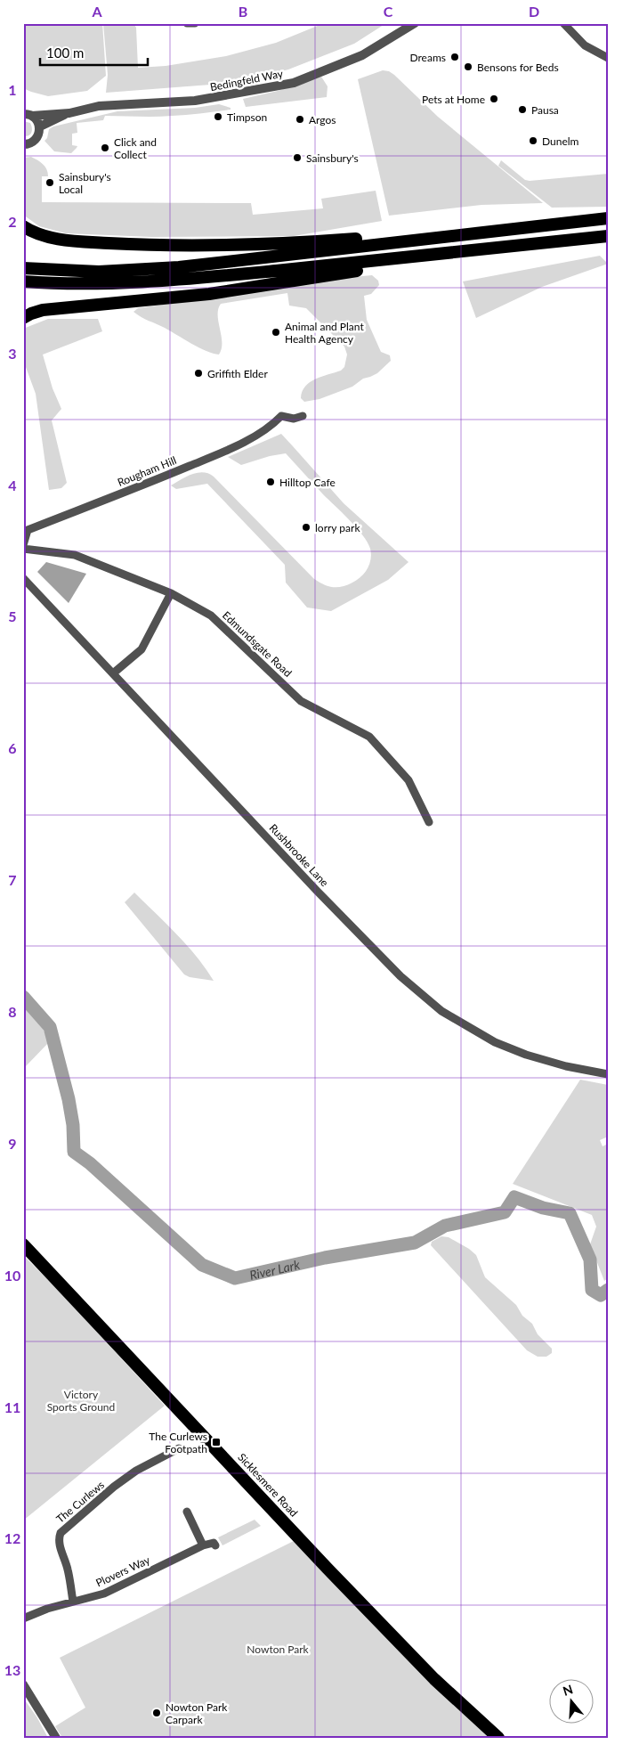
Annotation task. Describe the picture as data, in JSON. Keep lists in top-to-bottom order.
{
  "streets": {
    "highway": ["Sicklesmere Road"],
    "street": [
      "Bedingfeld Way",
      "Rougham Hill",
      "Edmundsgate Road",
      "Rushbrooke Lane",
      "The Curlews",
      "Plovers Way"
    ]
  },
  "crossings": [
    ["The Curlews", "Plovers Way"]
  ],
  "water": ["River Lark"],
  "parks": ["Victory Sports Ground", "Nowton Park"],
  "places": {
    "other": [
      "Dreams",
      "Bensons for Beds",
      "Pets at Home",
      "Pausa",
      "Timpson",
      "Argos",
      "Dunelm",
      "Click and Collect",
      "Sainsbury's",
      "Sainsbury's Local",
      "Animal and Plant Health Agency",
      "Griffith Elder",
      "Hilltop Cafe",
      "lorry park",
      "Nowton Park Carpark"
    ],
    "transit": ["The Curlews Footpath"]
  },
  "scale_bar": "100 m",
  "north": "top",
  "grid": {
    "columns": [
      "A",
      "B",
      "C",
      "D"
    ],
    "rows": [
      "1",
      "2",
      "3",
      "4",
      "5",
      "6",
      "7",
      "8",
      "9",
      "10",
      "11",
      "12",
      "13"
    ]
  }
}
